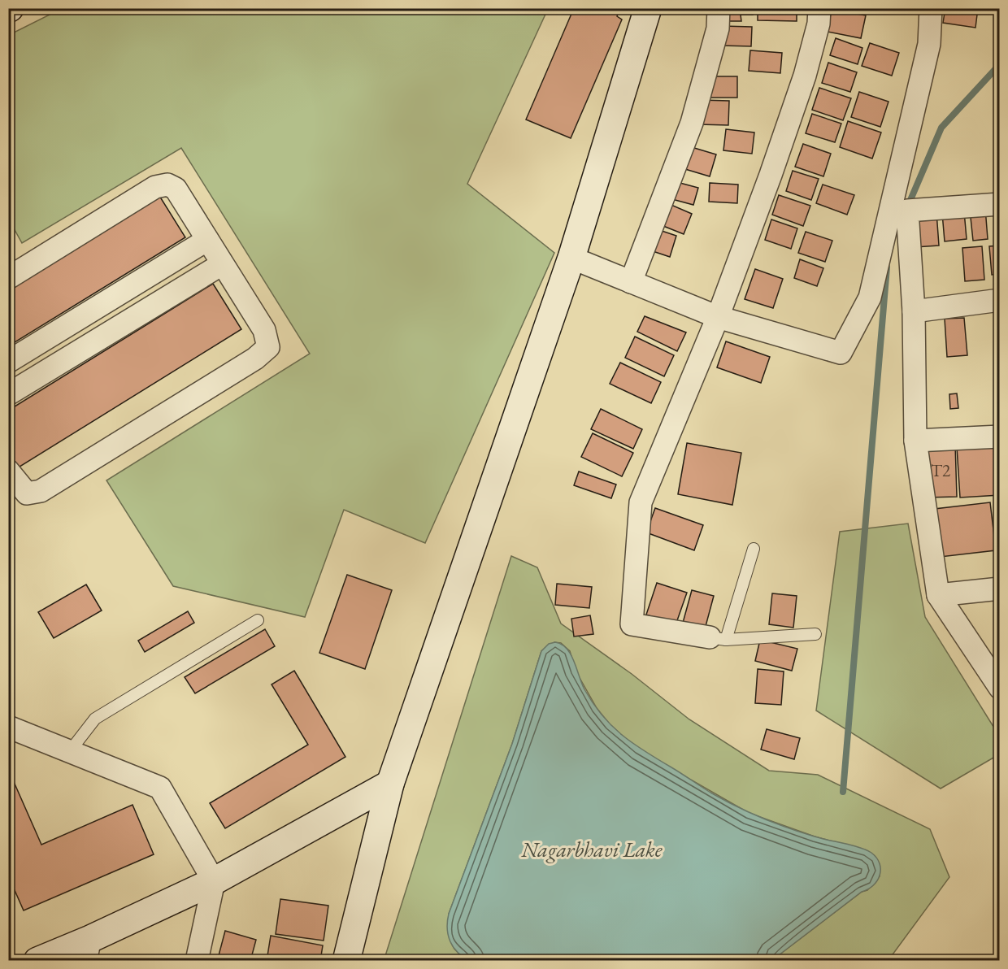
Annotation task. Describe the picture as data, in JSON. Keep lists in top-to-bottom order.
{
  "water": ["Nagarbhavi Lake"],
  "house_numbers": ["T2"]
}
